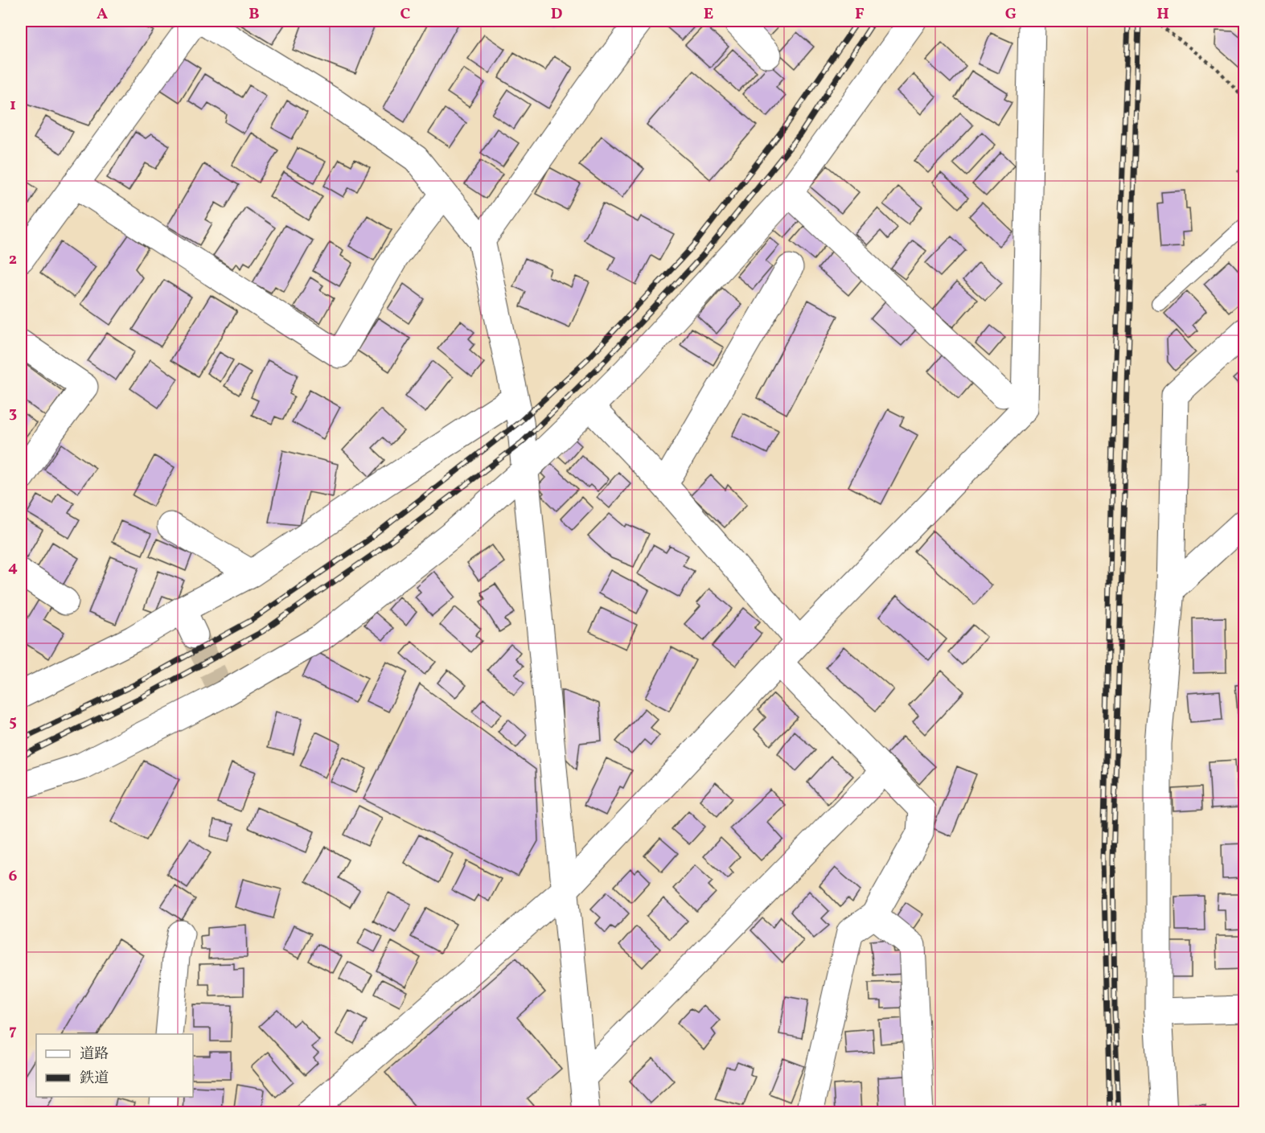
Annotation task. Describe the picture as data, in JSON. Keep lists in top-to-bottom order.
{
  "legend": ["道路", "鉄道"],
  "grid": {
    "columns": [
      "A",
      "B",
      "C",
      "D",
      "E",
      "F",
      "G",
      "H"
    ],
    "rows": [
      "1",
      "2",
      "3",
      "4",
      "5",
      "6",
      "7"
    ]
  }
}
